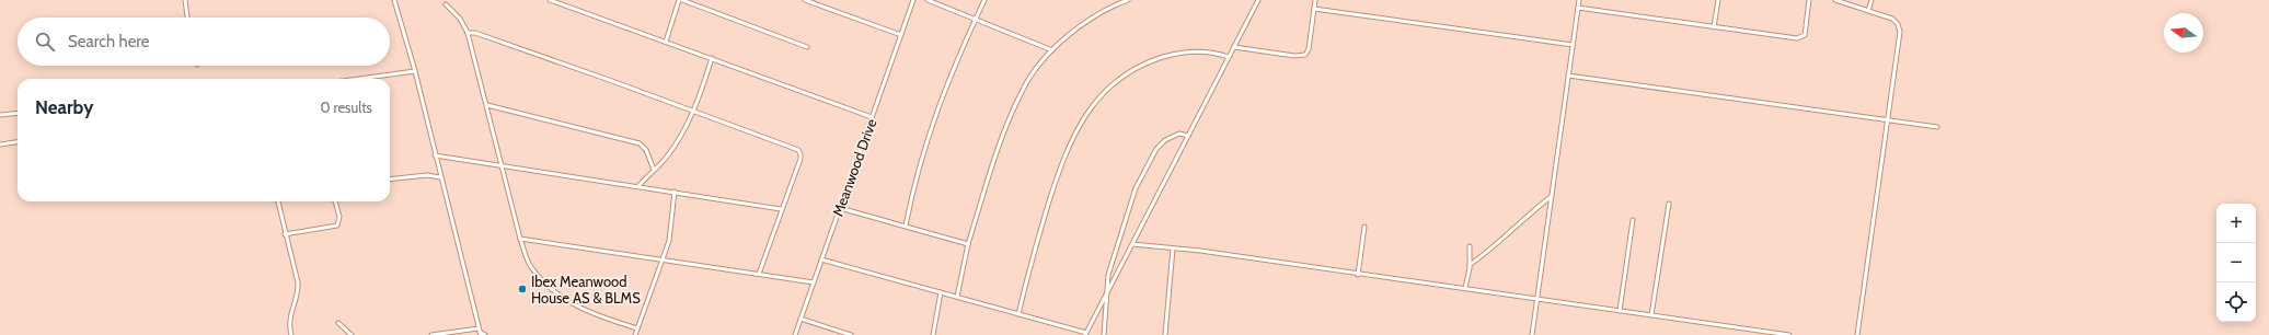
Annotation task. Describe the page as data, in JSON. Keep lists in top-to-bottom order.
{
  "streets": {
    "street": ["Meanwood Drive"]
  },
  "places": ["Ibex Meanwood House AS & BLMS"],
  "north": "left",
  "page": {
    "search": "Search here",
    "heading": ["Nearby", "0 results"],
    "map_buttons": ["+", "−"]
  }
}
